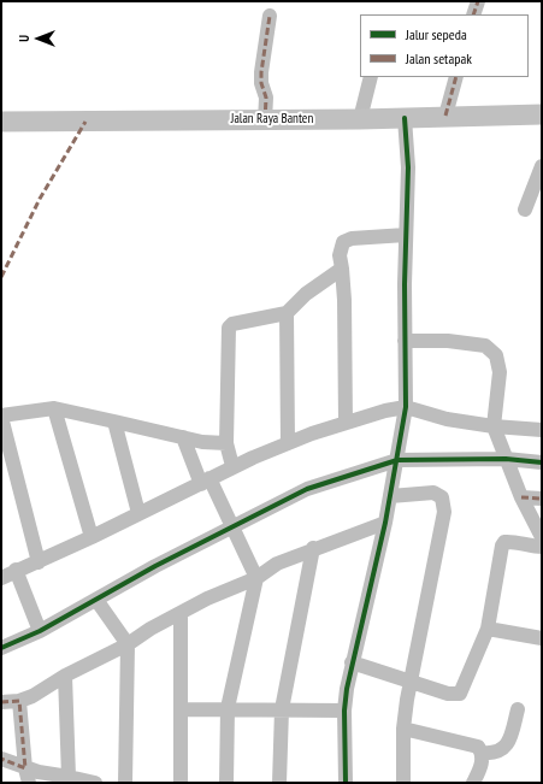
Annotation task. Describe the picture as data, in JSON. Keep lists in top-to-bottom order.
{
  "streets": {
    "main road": ["Jalan Raya Banten"]
  },
  "legend": ["Jalur sepeda", "Jalan setapak"],
  "north": "left"
}
